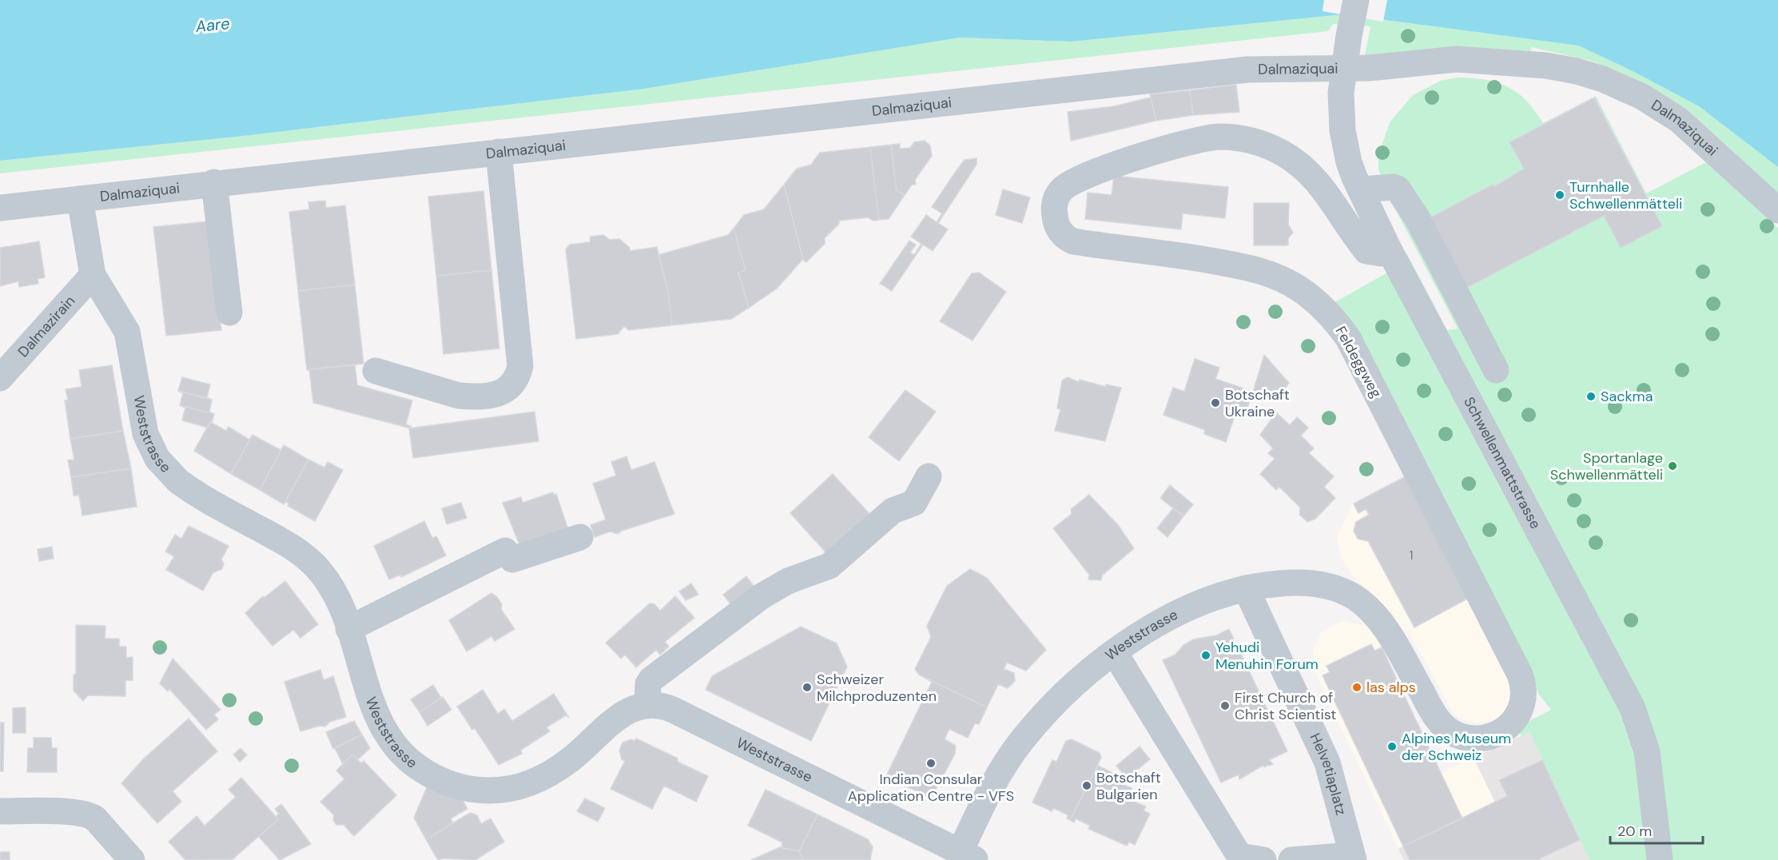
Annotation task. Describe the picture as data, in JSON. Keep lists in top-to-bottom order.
{
  "streets": {
    "street": [
      "Dalmaziquai",
      "Dalmazirain",
      "Feldeggweg",
      "Weststrasse",
      "Schwellenmattstrasse",
      "Helvetiaplatz"
    ]
  },
  "crossings": [
    ["Dalmaziquai", "Weststrasse"],
    ["Dalmaziquai", "Schwellenmattstrasse"],
    ["Dalmazirain", "Weststrasse"],
    ["Feldeggweg", "Weststrasse"],
    ["Feldeggweg", "Schwellenmattstrasse"],
    ["Feldeggweg", "Helvetiaplatz"],
    ["Weststrasse", "Helvetiaplatz"]
  ],
  "water": ["Aare"],
  "places": [
    "Turnhalle Schwellenmätteli",
    "Sackma",
    "Botschaft Ukraine",
    "Sportanlage Schwellenmätteli",
    "Yehudi Menuhin Forum",
    "Schweizer Milchproduzenten",
    "las alps",
    "First Church of Christ Scientist",
    "Alpines Museum der Schweiz",
    "Indian Consular Application Centre - VFS",
    "Botschaft Bulgarien"
  ],
  "house_numbers": ["1"],
  "scale_bar": "20 m"
}
